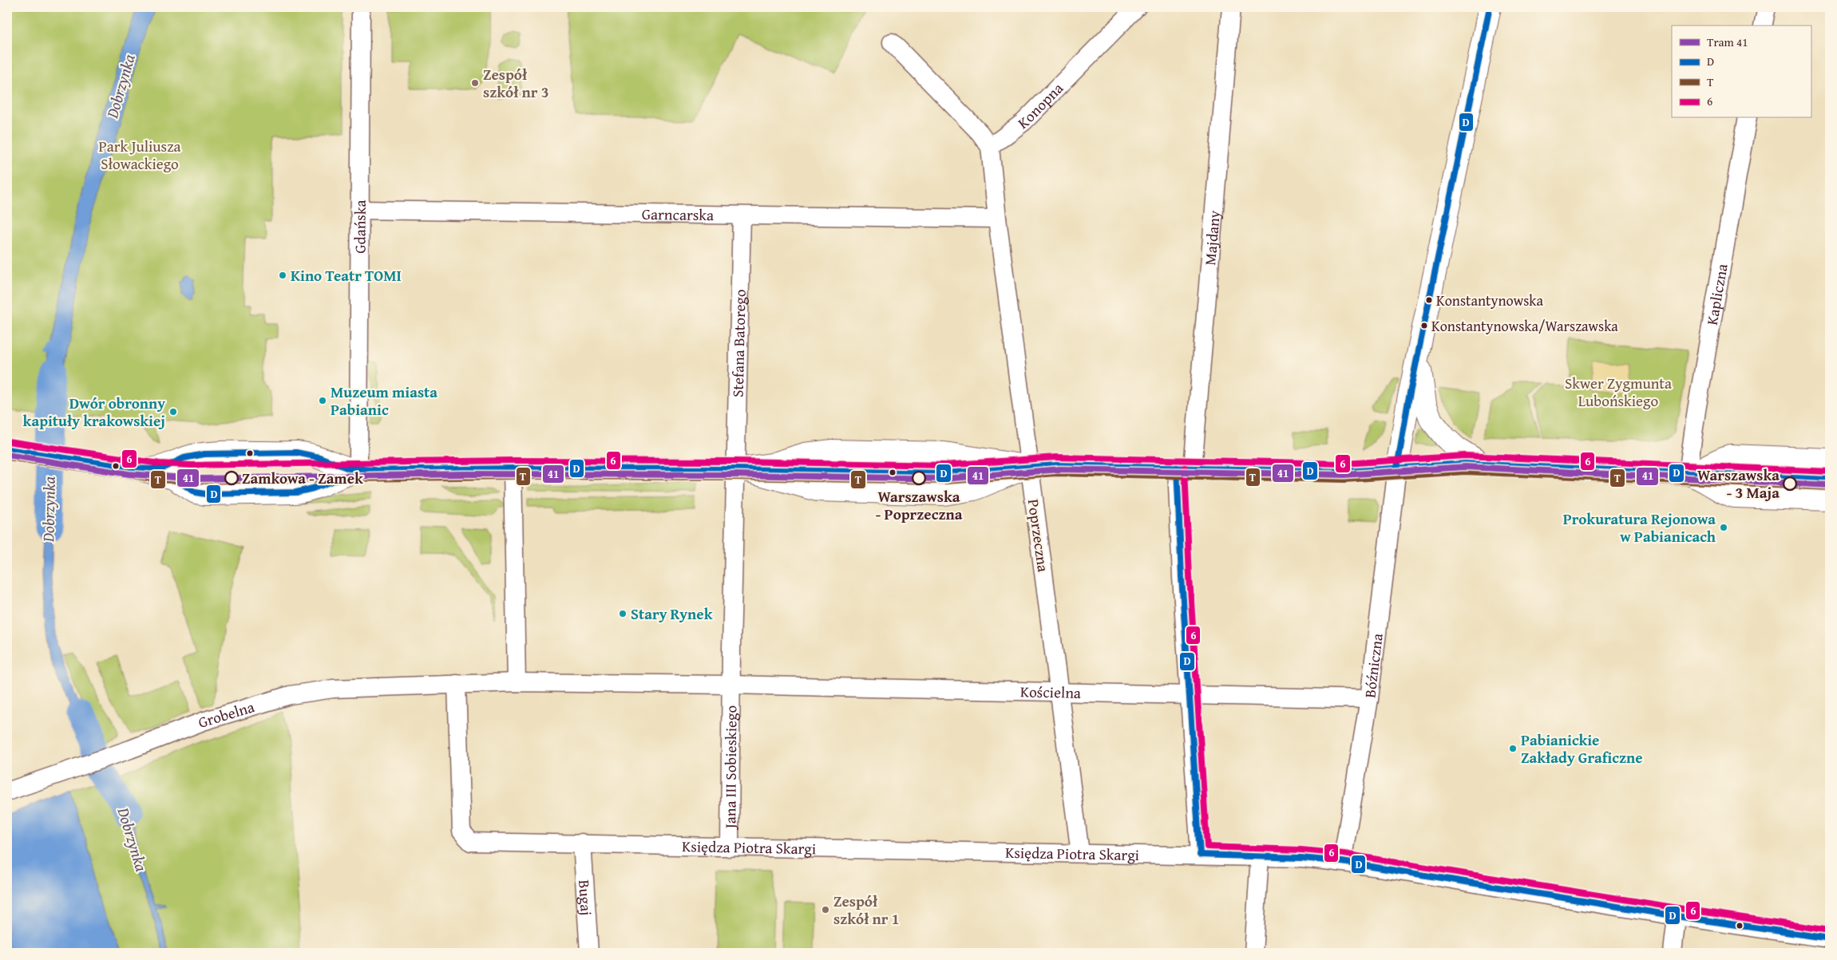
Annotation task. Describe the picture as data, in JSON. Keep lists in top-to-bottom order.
{
  "streets": {
    "street": [
      "Konopna",
      "Garncarska",
      "Gdańska",
      "Majdany",
      "Kapliczna",
      "Stefana Batorego",
      "Poprzeczna",
      "Bóźniczna",
      "Kościelna",
      "Grobelna",
      "Jana III Sobieskiego",
      "Księdza Piotra Skargi",
      "Bugaj"
    ]
  },
  "crossings": [
    ["Garncarska", "Gdańska"],
    ["Garncarska", "Stefana Batorego"],
    ["Garncarska", "Poprzeczna"],
    ["Majdany", "Kościelna"],
    ["Majdany", "Księdza Piotra Skargi"],
    ["Poprzeczna", "Kościelna"],
    ["Poprzeczna", "Księdza Piotra Skargi"],
    ["Bóźniczna", "Kościelna"],
    ["Bóźniczna", "Księdza Piotra Skargi"],
    ["Kościelna", "Jana III Sobieskiego"],
    ["Grobelna", "Księdza Piotra Skargi"],
    ["Jana III Sobieskiego", "Księdza Piotra Skargi"],
    ["Księdza Piotra Skargi", "Bugaj"]
  ],
  "water": ["Dobrzynka"],
  "parks": ["Park Juliusza Słowackiego", "Skwer Zygmunta Lubońskiego"],
  "places": [
    "Zespół szkół nr 3",
    "Kino Teatr TOMI",
    "Konstantynowska",
    "Konstantynowska/Warszawska",
    "Muzeum miasta Pabianic",
    "Dwór obronny kapituły krakowskiej",
    "Zamkowa - Zamek",
    "Warszawska - Poprzeczna",
    "Warszawska - 3 Maja",
    "Prokuratura Rejonowa w Pabianicach",
    "Stary Rynek",
    "Pabianickie Zakłady Graficzne",
    "Zespół szkół nr 1"
  ],
  "lines": [
    "transit line D",
    "transit line 6",
    "tram line 41",
    "transit line T"
  ],
  "legend": [
    "Tram 41",
    "D",
    "T",
    "6"
  ]
}
